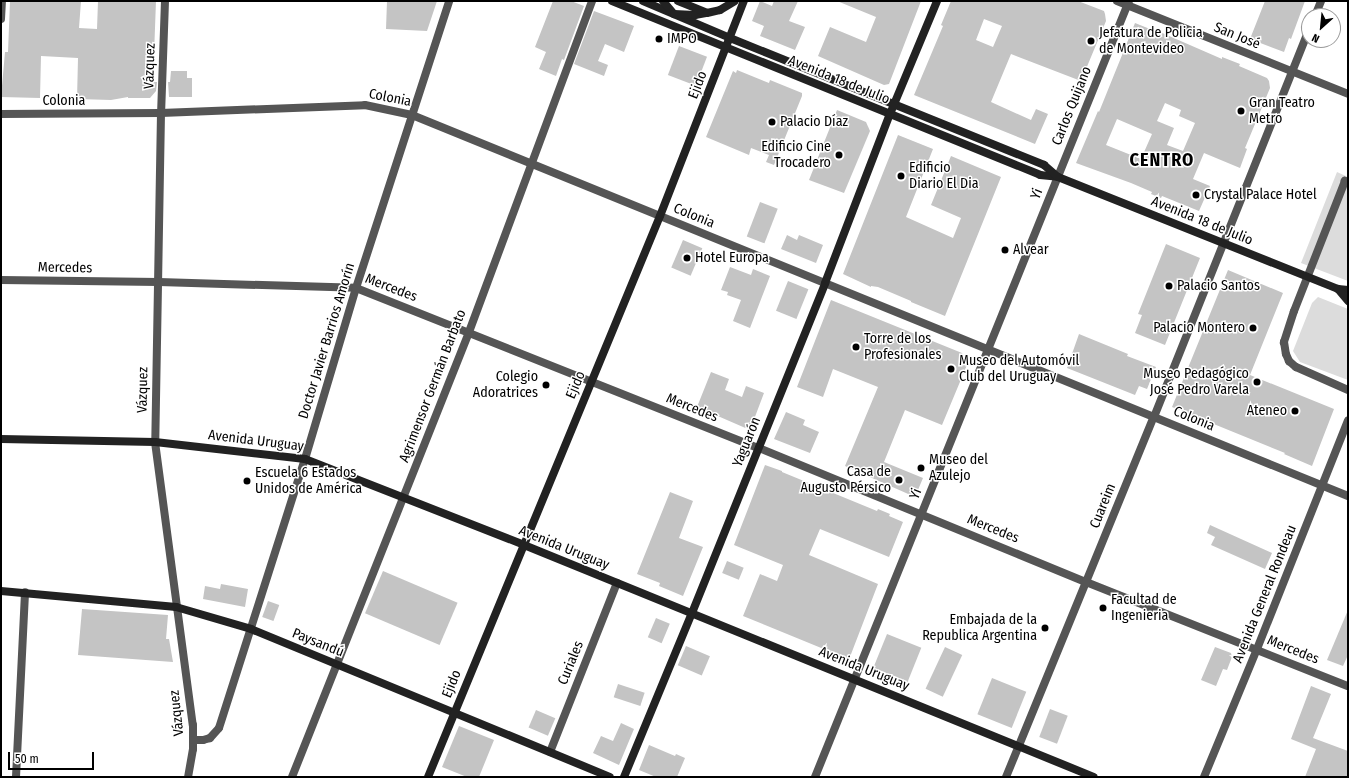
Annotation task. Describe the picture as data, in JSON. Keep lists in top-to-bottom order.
{
  "streets": {
    "street": [
      "San José",
      "Vázquez",
      "Avenida 18 de Julio",
      "Ejido",
      "Colonia",
      "Carlos Quijano",
      "Yi",
      "Mercedes",
      "Doctor Javier Barrios Amorín",
      "Agrimensor Germán Barbato",
      "Avenida Uruguay",
      "Yaguarón",
      "Cuareim",
      "Avenida General Rondeau",
      "Paysandú",
      "Curiales"
    ]
  },
  "crossings": [
    ["San José", "Carlos Quijano"],
    ["San José", "Cuareim"],
    ["Vázquez", "Colonia"],
    ["Vázquez", "Mercedes"],
    ["Vázquez", "Doctor Javier Barrios Amorín"],
    ["Vázquez", "Avenida Uruguay"],
    ["Vázquez", "Paysandú"],
    ["Avenida 18 de Julio", "Ejido"],
    ["Avenida 18 de Julio", "Carlos Quijano"],
    ["Avenida 18 de Julio", "Yi"],
    ["Avenida 18 de Julio", "Yaguarón"],
    ["Avenida 18 de Julio", "Cuareim"],
    ["Ejido", "Colonia"],
    ["Ejido", "Mercedes"],
    ["Ejido", "Avenida Uruguay"],
    ["Ejido", "Paysandú"],
    ["Colonia", "Yi"],
    ["Colonia", "Doctor Javier Barrios Amorín"],
    ["Colonia", "Agrimensor Germán Barbato"],
    ["Colonia", "Yaguarón"],
    ["Colonia", "Cuareim"],
    ["Colonia", "Avenida General Rondeau"],
    ["Carlos Quijano", "Yi"],
    ["Yi", "Mercedes"],
    ["Yi", "Avenida Uruguay"],
    ["Mercedes", "Doctor Javier Barrios Amorín"],
    ["Mercedes", "Agrimensor Germán Barbato"],
    ["Mercedes", "Yaguarón"],
    ["Mercedes", "Cuareim"],
    ["Mercedes", "Avenida General Rondeau"],
    ["Doctor Javier Barrios Amorín", "Avenida Uruguay"],
    ["Doctor Javier Barrios Amorín", "Paysandú"],
    ["Agrimensor Germán Barbato", "Avenida Uruguay"],
    ["Agrimensor Germán Barbato", "Paysandú"],
    ["Avenida Uruguay", "Yaguarón"],
    ["Avenida Uruguay", "Cuareim"],
    ["Avenida Uruguay", "Curiales"],
    ["Paysandú", "Curiales"]
  ],
  "districts": ["CENTRO"],
  "places": [
    "IMPO",
    "Jefatura de Policia de Montevideo",
    "Gran Teatro Metro",
    "Palacio Díaz",
    "Edificio Cine Trocadero",
    "Edificio Diario El Dia",
    "Crystal Palace Hotel",
    "Alvear",
    "Hotel Europa",
    "Palacio Santos",
    "Palacio Montero",
    "Torre de los Profesionales",
    "Museo del Automóvil Club del Uruguay",
    "Museo Pedagógico José Pedro Varela",
    "Colegio Adoratrices",
    "Ateneo",
    "Museo del Azulejo",
    "Casa de Augusto Pérsico",
    "Escuela 6 Estados Unidos de América",
    "Facultad de Ingenieria",
    "Embajada de la Republica Argentina"
  ],
  "scale_bar": "50 m",
  "north": "bottom left"
}
